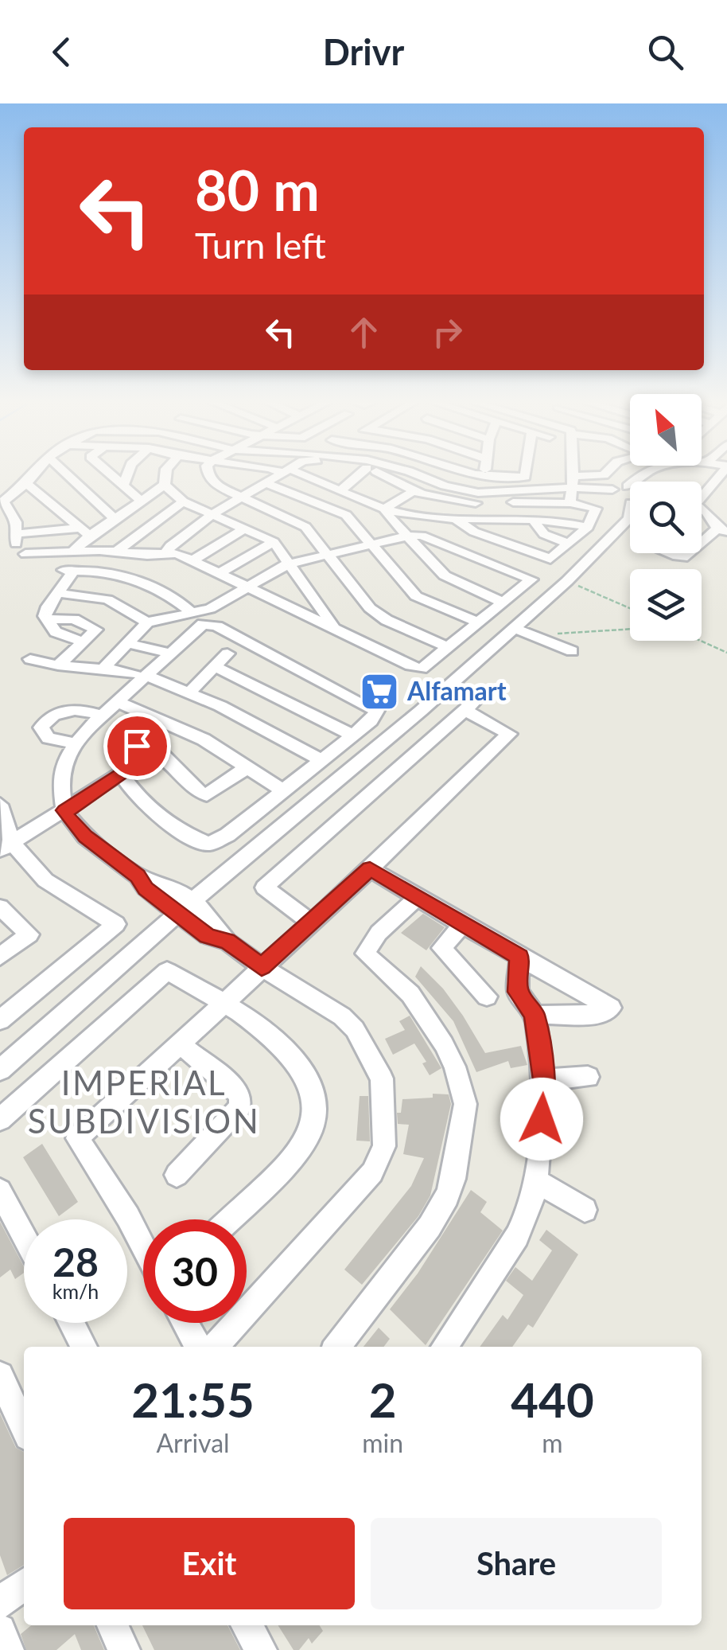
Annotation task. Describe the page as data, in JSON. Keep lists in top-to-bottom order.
{
  "districts": ["IMPERIAL SUBDIVISION"],
  "places": {
    "supermarket": ["Alfamart"]
  },
  "north": "top left",
  "page": {
    "header": "Drivr",
    "turn": ["80 m", "Turn left"],
    "speed": "28 km/h",
    "limit": "30",
    "eta": [
      "21:55",
      "Arrival",
      "2",
      "min",
      "440",
      "m"
    ],
    "buttons": ["Exit", "Share"]
  }
}
